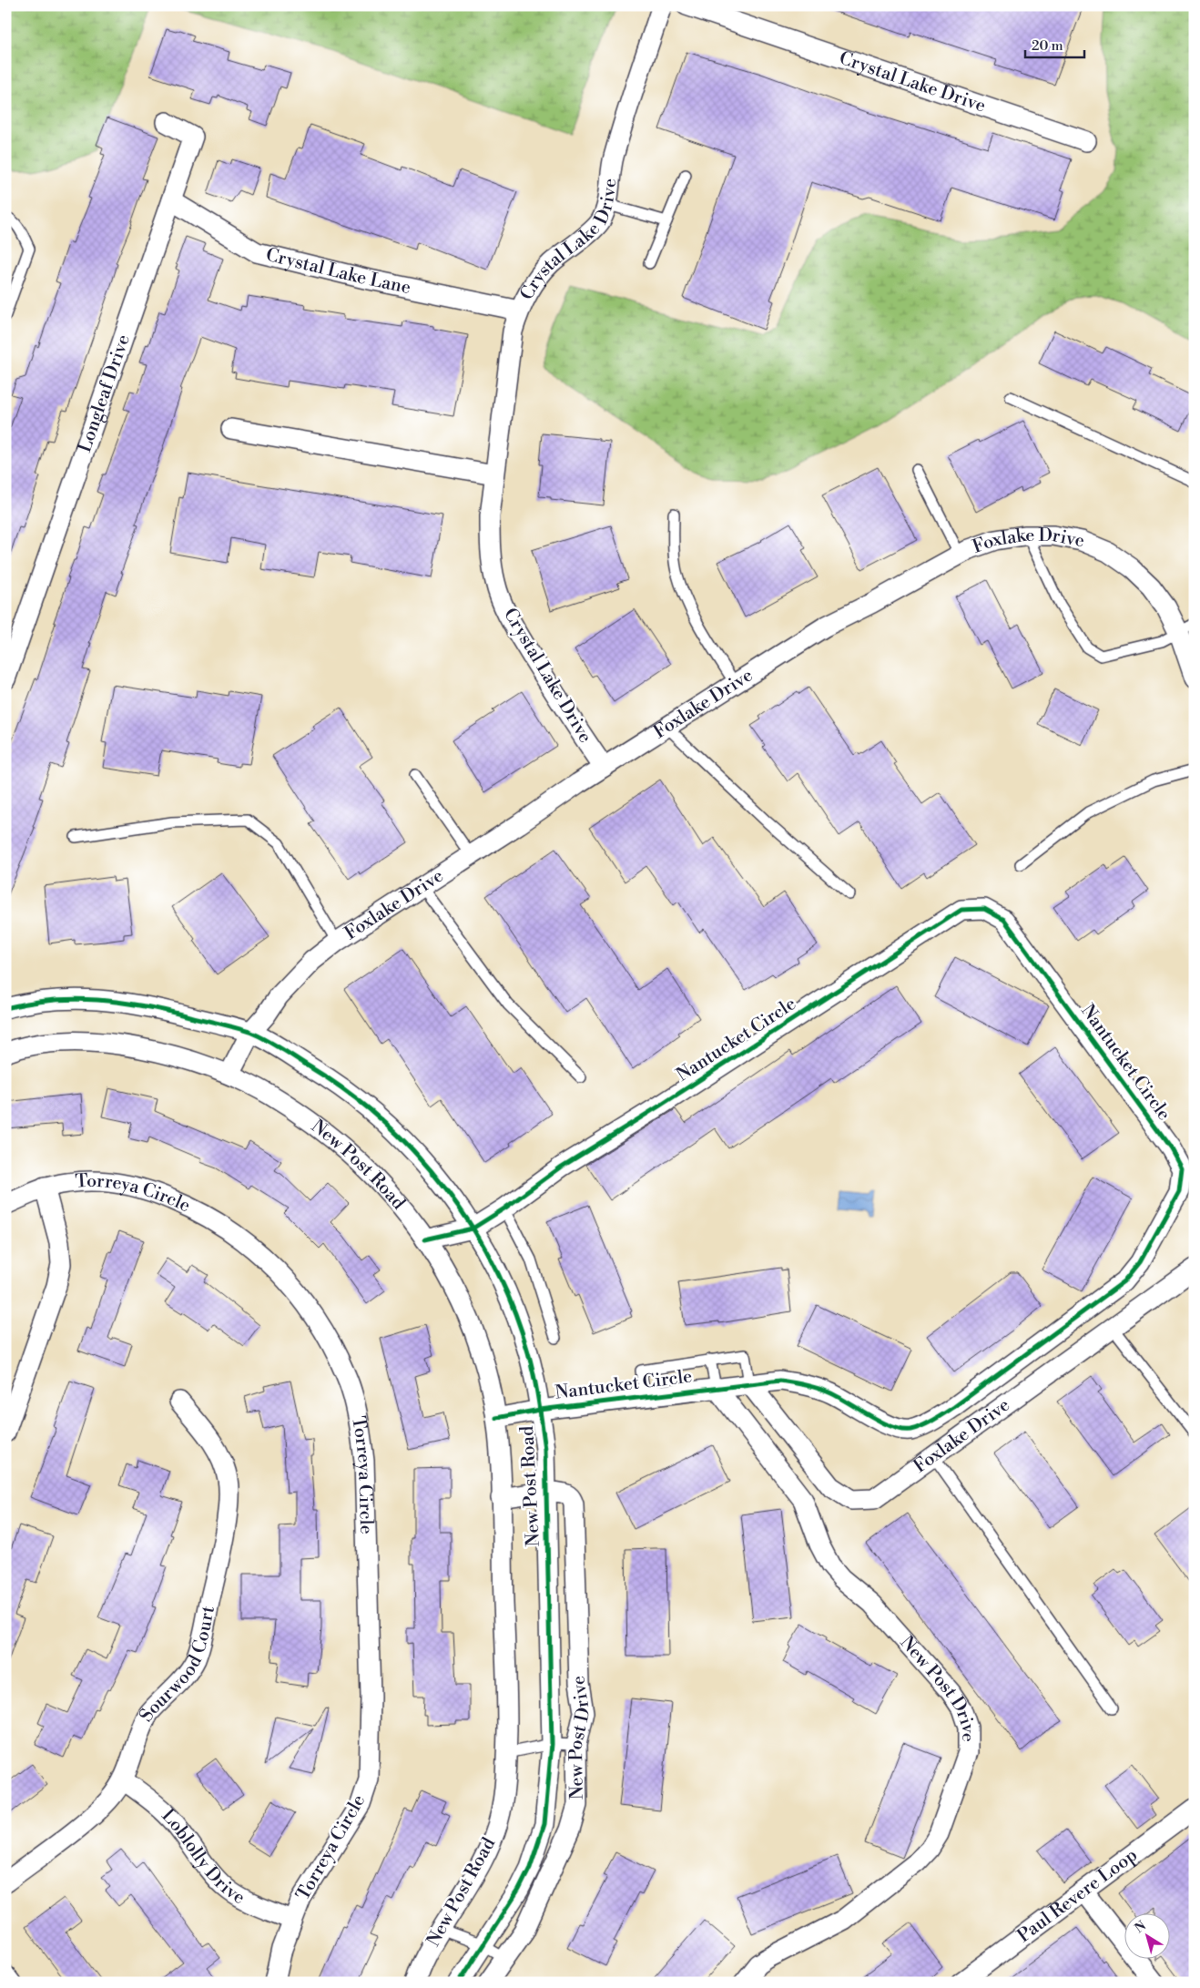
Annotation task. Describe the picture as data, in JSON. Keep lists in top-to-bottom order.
{
  "streets": {
    "street": [
      "Crystal Lake Drive",
      "Crystal Lake Lane",
      "Longleaf Drive",
      "Foxlake Drive",
      "Nantucket Circle",
      "New Post Road",
      "Torreya Circle",
      "Sourwood Court",
      "New Post Drive",
      "Loblolly Drive",
      "Paul Revere Loop"
    ]
  },
  "crossings": [
    ["Crystal Lake Drive", "Crystal Lake Lane"],
    ["Crystal Lake Drive", "Foxlake Drive"],
    ["Crystal Lake Lane", "Longleaf Drive"],
    ["Foxlake Drive", "Nantucket Circle"],
    ["Foxlake Drive", "New Post Road"],
    ["Nantucket Circle", "New Post Road"],
    ["Nantucket Circle", "New Post Drive"],
    ["New Post Road", "New Post Drive"],
    ["Torreya Circle", "Loblolly Drive"],
    ["Sourwood Court", "Loblolly Drive"]
  ],
  "scale_bar": "20 m",
  "north": "top left"
}
